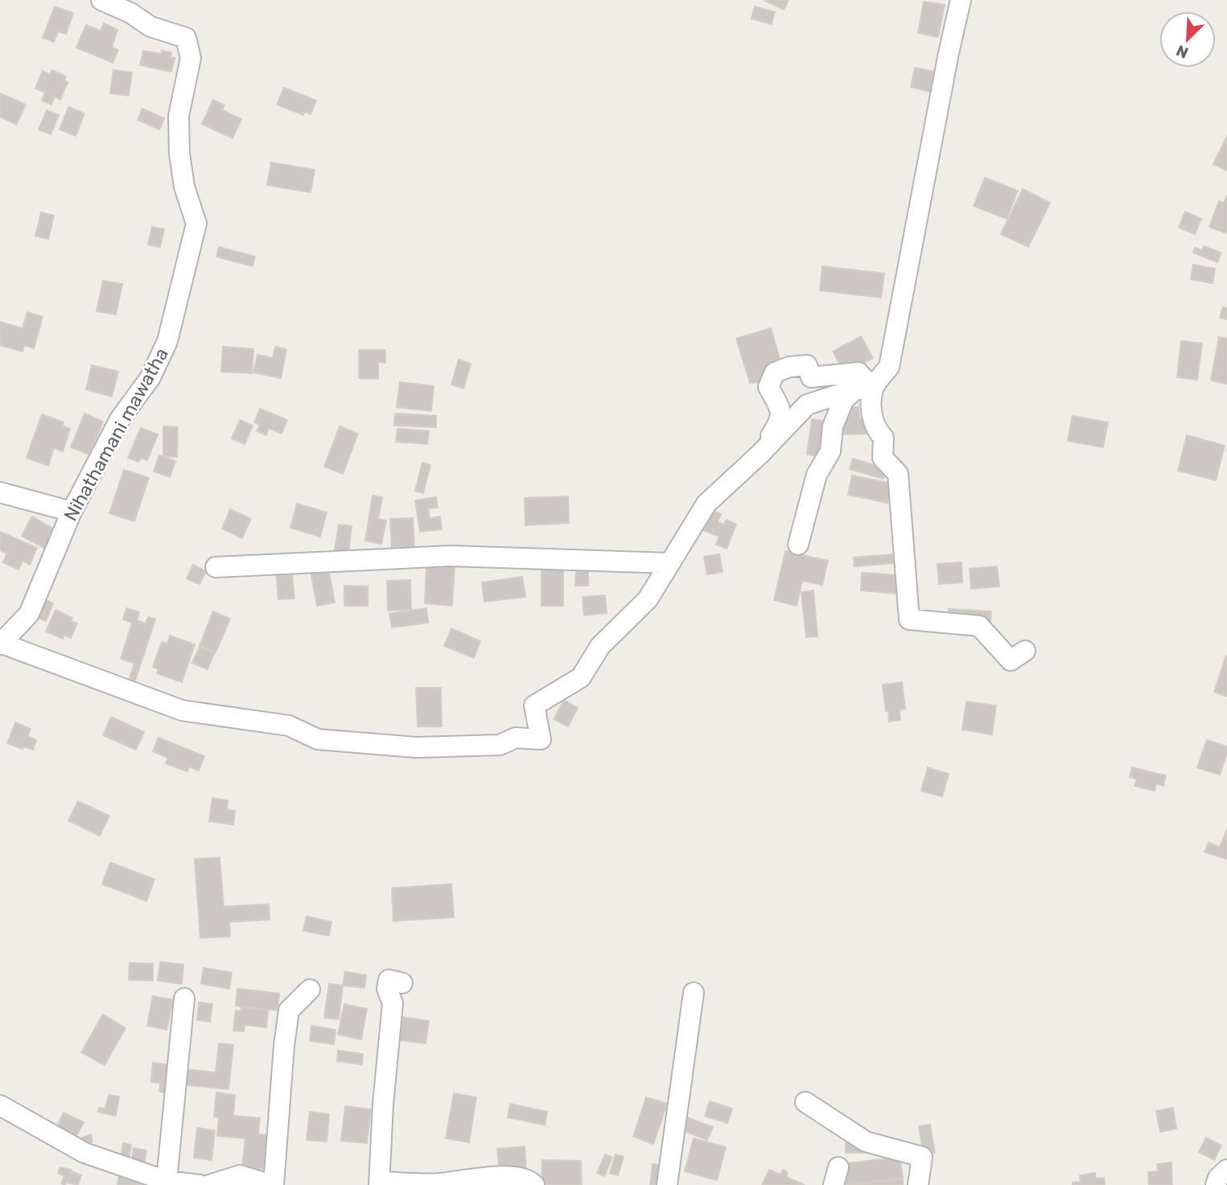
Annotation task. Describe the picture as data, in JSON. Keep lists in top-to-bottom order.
{
  "streets": {
    "street": ["Nihathamani mawatha"]
  },
  "north": "bottom left"
}
